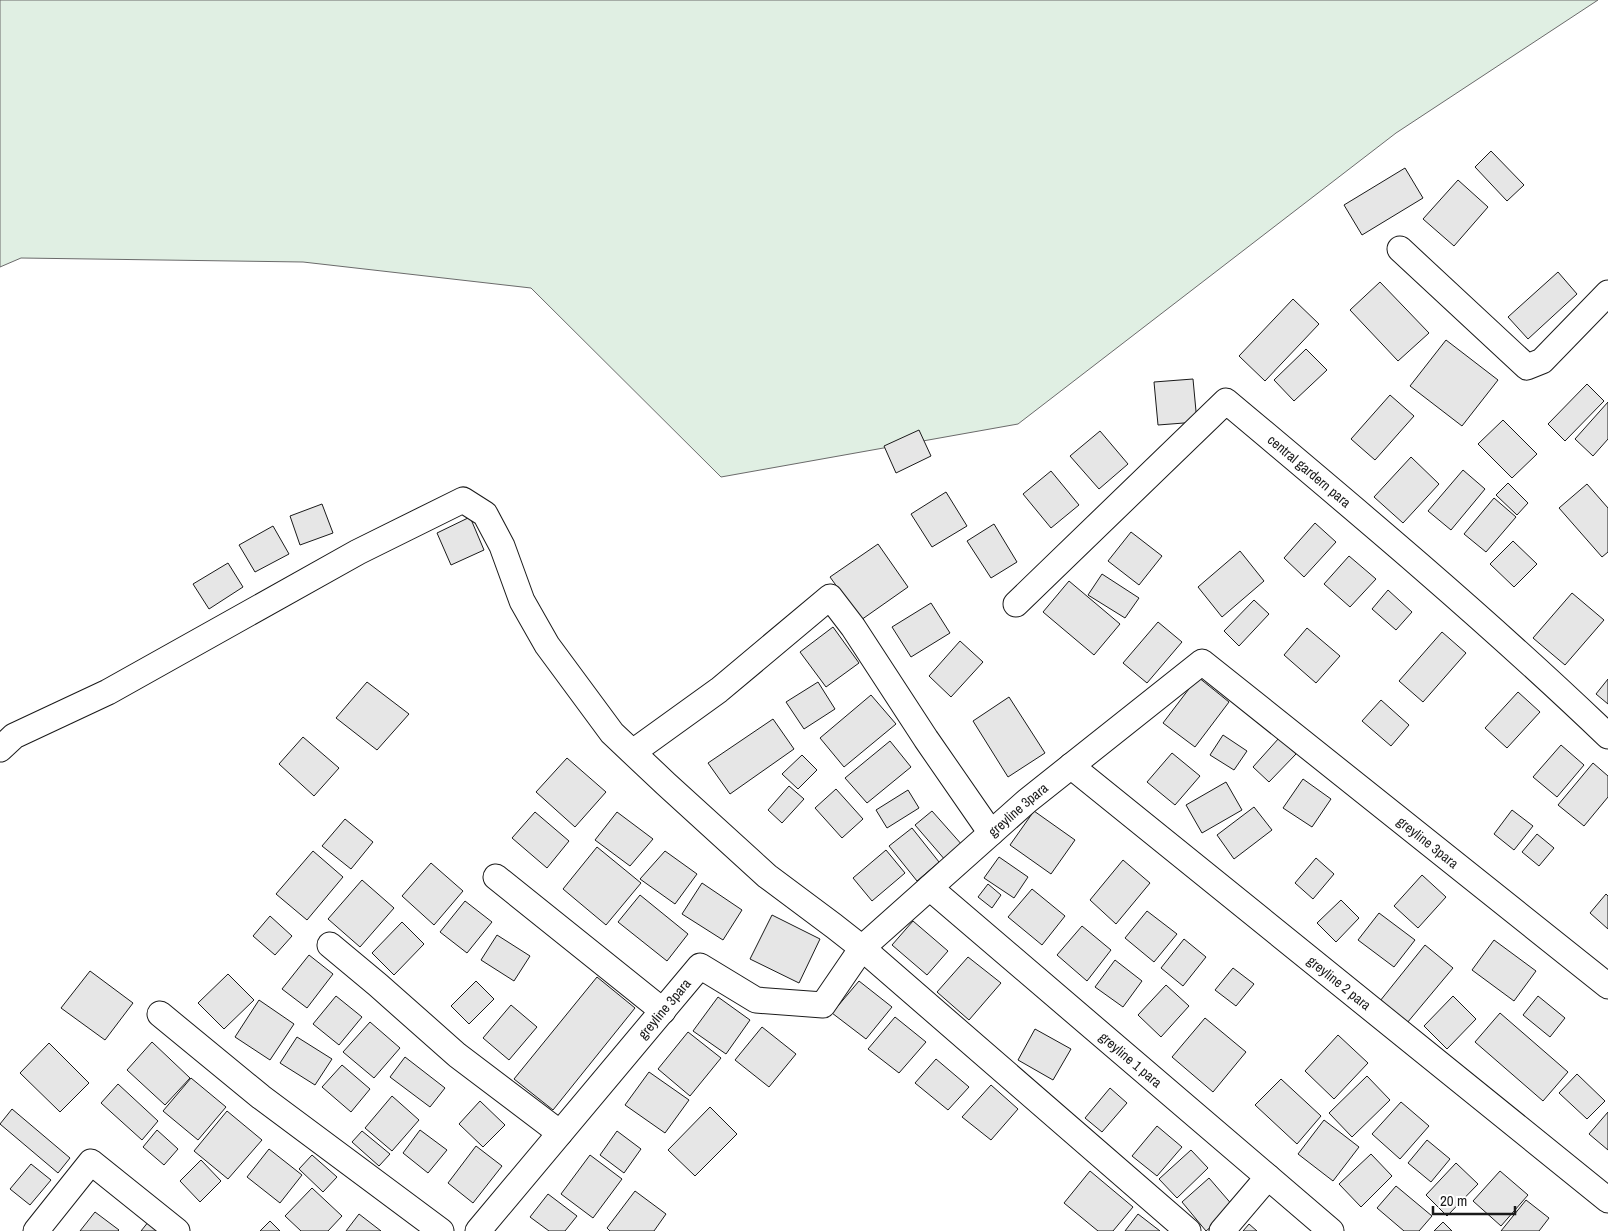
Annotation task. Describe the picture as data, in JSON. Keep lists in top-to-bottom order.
{
  "streets": {
    "street": [
      "central gardern para",
      "greyline 3para",
      "greyline 2 para",
      "greyline 1 para"
    ]
  },
  "crossings": [
    ["greyline 3para", "greyline 2 para"],
    ["greyline 3para", "greyline 1 para"]
  ],
  "scale_bar": "20 m"
}
